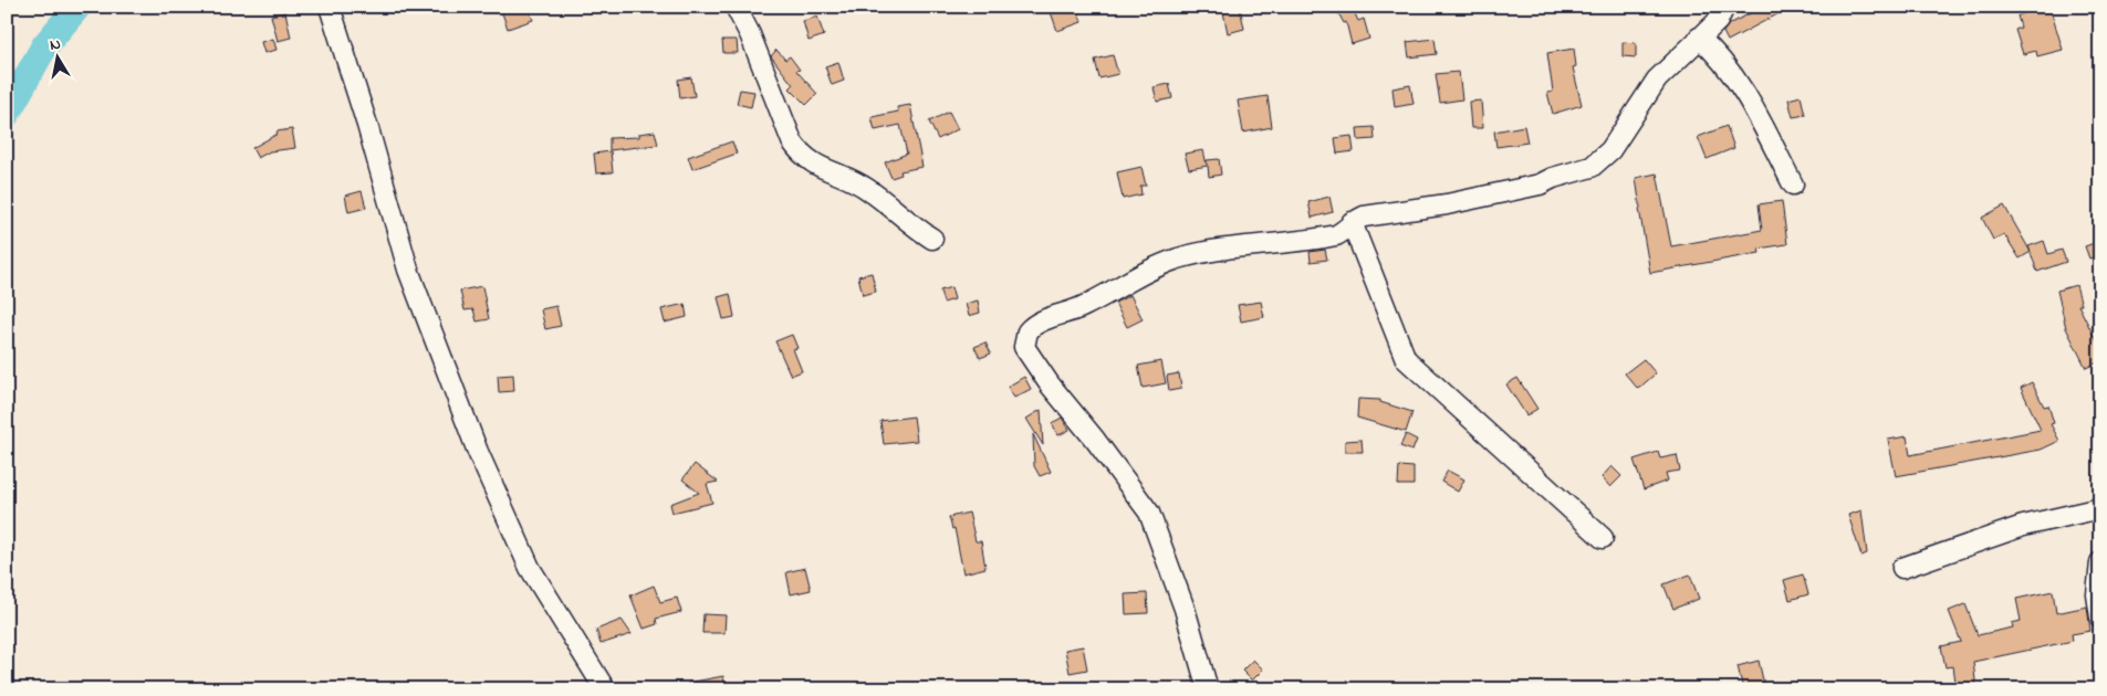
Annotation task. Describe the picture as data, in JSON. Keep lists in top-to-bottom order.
{
  "north": "top"
}
